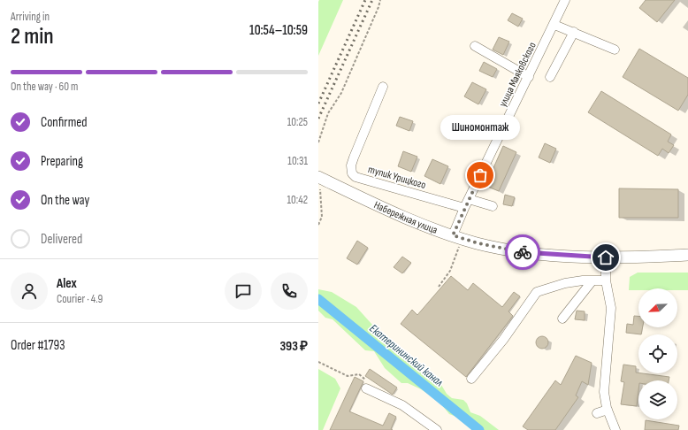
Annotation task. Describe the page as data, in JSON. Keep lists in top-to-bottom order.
{
  "streets": {
    "main road": ["Набережная улица"],
    "street": ["улица Маяковского", "тупик Урицкого"]
  },
  "crossings": [
    ["улица Маяковского", "тупик Урицкого"],
    ["улица Маяковского", "Набережная улица"]
  ],
  "water": ["Екатерининский канал"],
  "places": ["Шиномонтаж"],
  "north": "bottom left",
  "page": {
    "heading": ["2 min", "Arriving in", "10:54–10:59"],
    "panel": [
      "Alex",
      "Courier · 4.9",
      "Order #1793",
      "393 ₽"
    ],
    "bar": "On the way · 60 m",
    "list": [
      ["Confirmed", "10:25"],
      ["Preparing", "10:31"],
      ["On the way", "10:42"],
      "Delivered"
    ],
    "bubble": "Шиномонтаж"
  }
}
